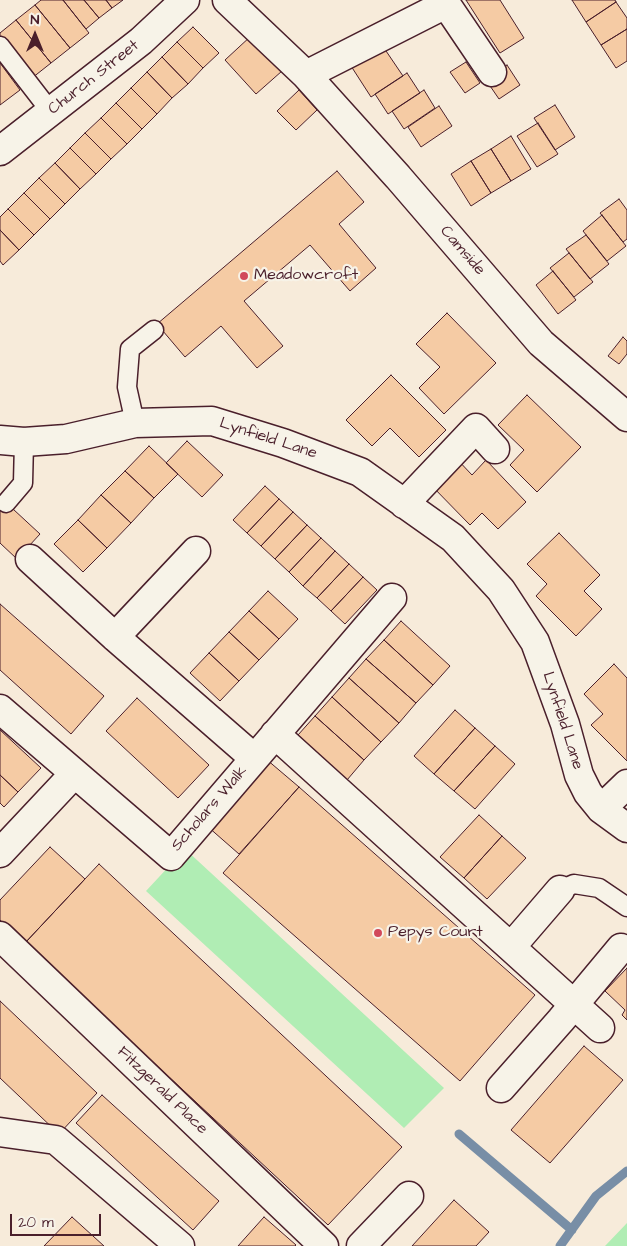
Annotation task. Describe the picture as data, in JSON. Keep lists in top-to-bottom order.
{
  "streets": {
    "street": [
      "Church Street",
      "Camside",
      "Lynfield Lane",
      "Scholars Walk",
      "Fitzgerald Place"
    ]
  },
  "places": ["Meadowcroft", "Pepys Court"],
  "scale_bar": "20 m",
  "north": "top"
}
